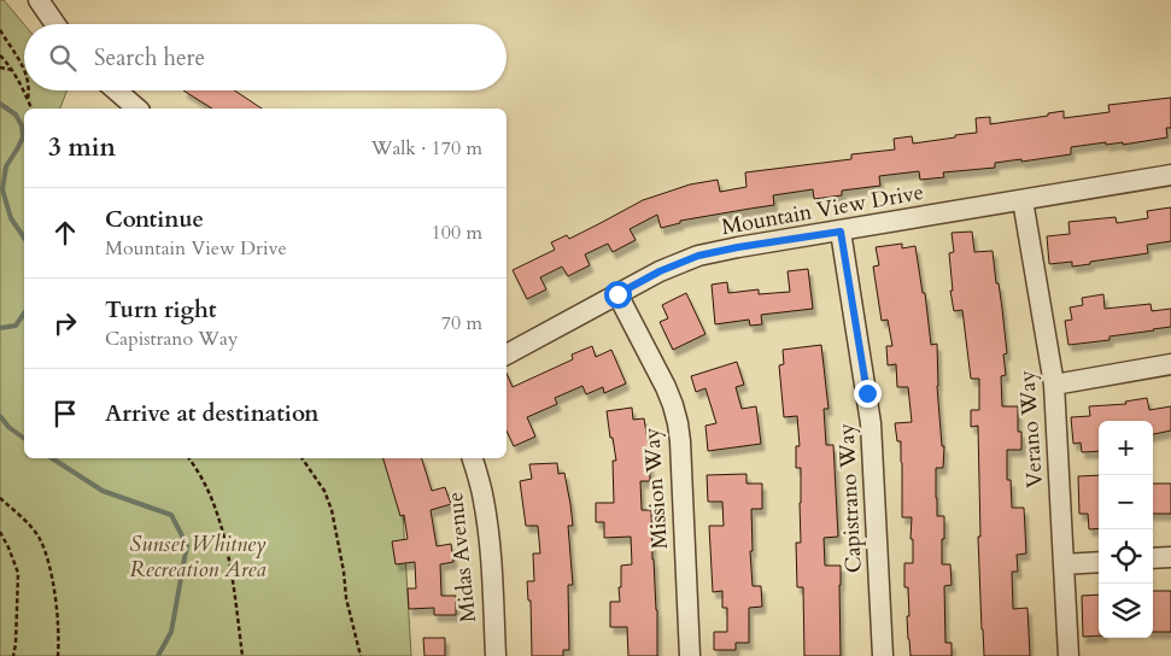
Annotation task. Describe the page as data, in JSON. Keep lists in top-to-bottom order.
{
  "streets": {
    "street": [
      "Mountain View Drive",
      "Verano Way",
      "Mission Way",
      "Capistrano Way",
      "Midas Avenue"
    ]
  },
  "crossings": [
    ["Mountain View Drive", "Verano Way"],
    ["Mountain View Drive", "Mission Way"],
    ["Mountain View Drive", "Capistrano Way"]
  ],
  "parks": ["Sunset Whitney Recreation Area"],
  "page": {
    "search": "Search here",
    "heading": ["3 min", "Walk · 170 m"],
    "list": [
      ["Continue", "Mountain View Drive", "100 m"],
      ["Turn right", "Capistrano Way", "70 m"],
      "Arrive at destination"
    ],
    "map_buttons": ["+", "−"]
  }
}
